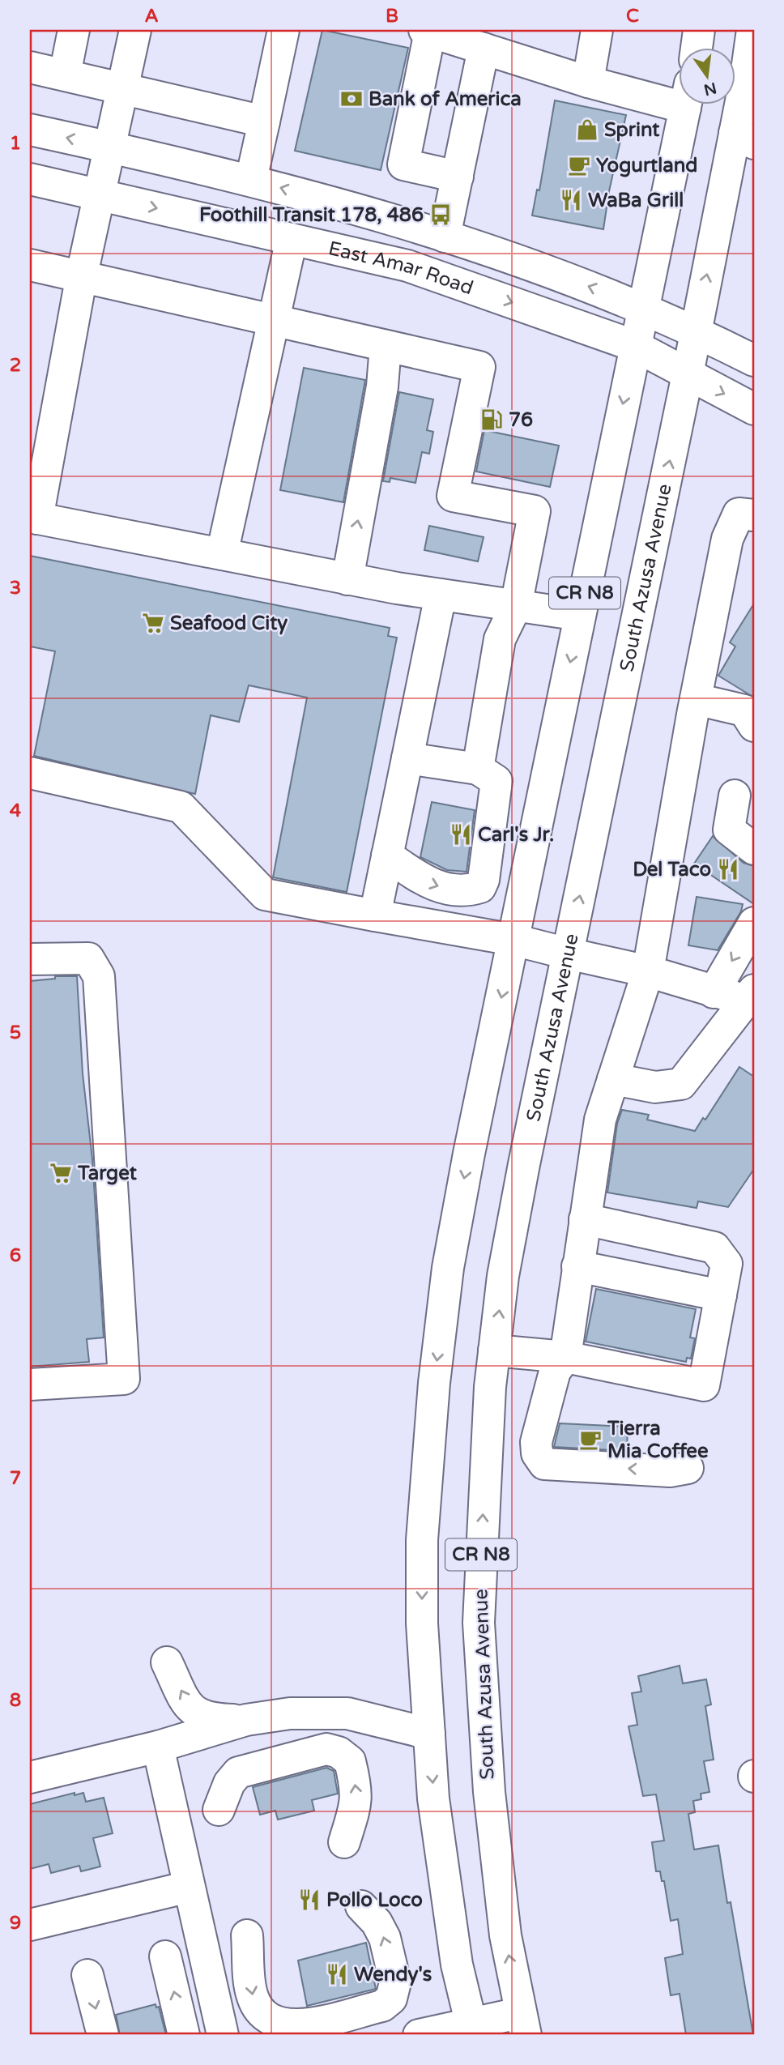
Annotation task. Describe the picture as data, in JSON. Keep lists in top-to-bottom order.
{
  "streets": {
    "main road": ["East Amar Road", "South Azusa Avenue", "CR N8"]
  },
  "crossings": [
    ["East Amar Road", "South Azusa Avenue"],
    ["East Amar Road", "CR N8"]
  ],
  "places": {
    "bank": ["Bank of America"],
    "shop": ["Sprint"],
    "cafe": ["Yogurtland", "Tierra Mia Coffee"],
    "restaurant": [
      "WaBa Grill",
      "Carl's Jr.",
      "Del Taco",
      "Pollo Loco",
      "Wendy's"
    ],
    "bus stop": ["Foothill Transit 178, 486"],
    "fuel station": ["76"],
    "supermarket": ["Seafood City", "Target"]
  },
  "north": "bottom",
  "grid": {
    "columns": ["A", "B", "C"],
    "rows": [
      "1",
      "2",
      "3",
      "4",
      "5",
      "6",
      "7",
      "8",
      "9"
    ]
  }
}
